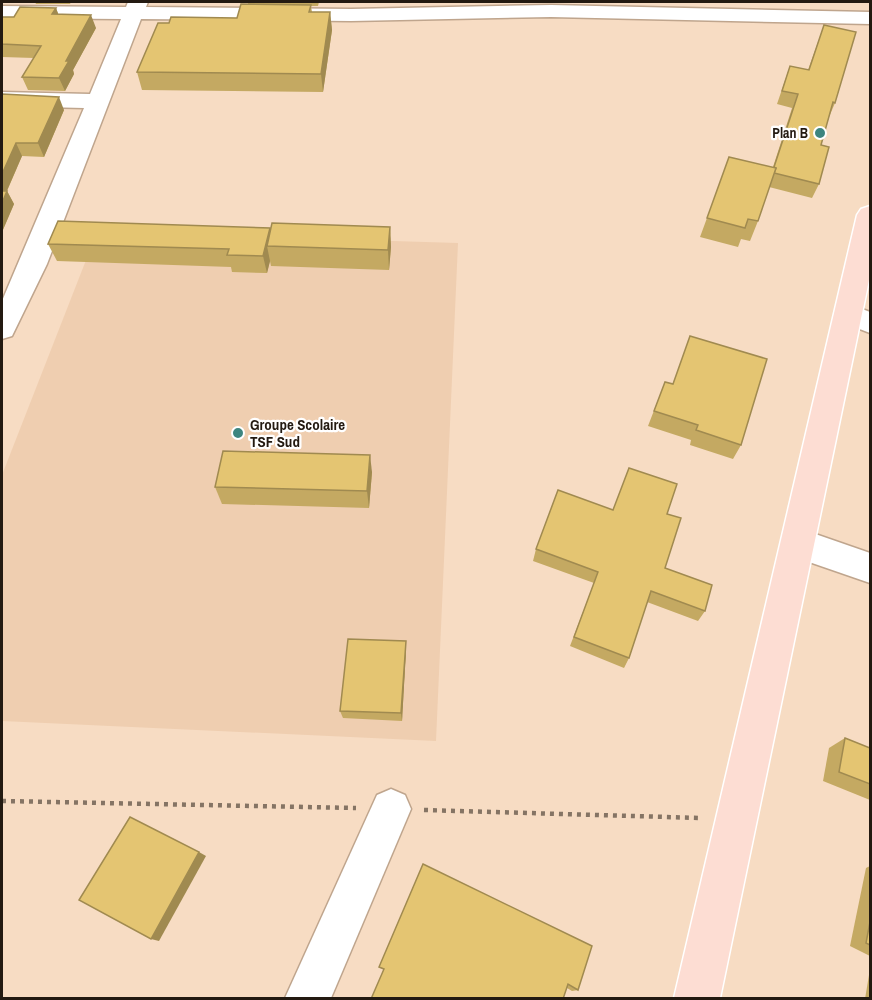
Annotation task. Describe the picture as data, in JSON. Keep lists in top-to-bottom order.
{
  "places": ["Plan B", "Groupe Scolaire TSF Sud"]
}
